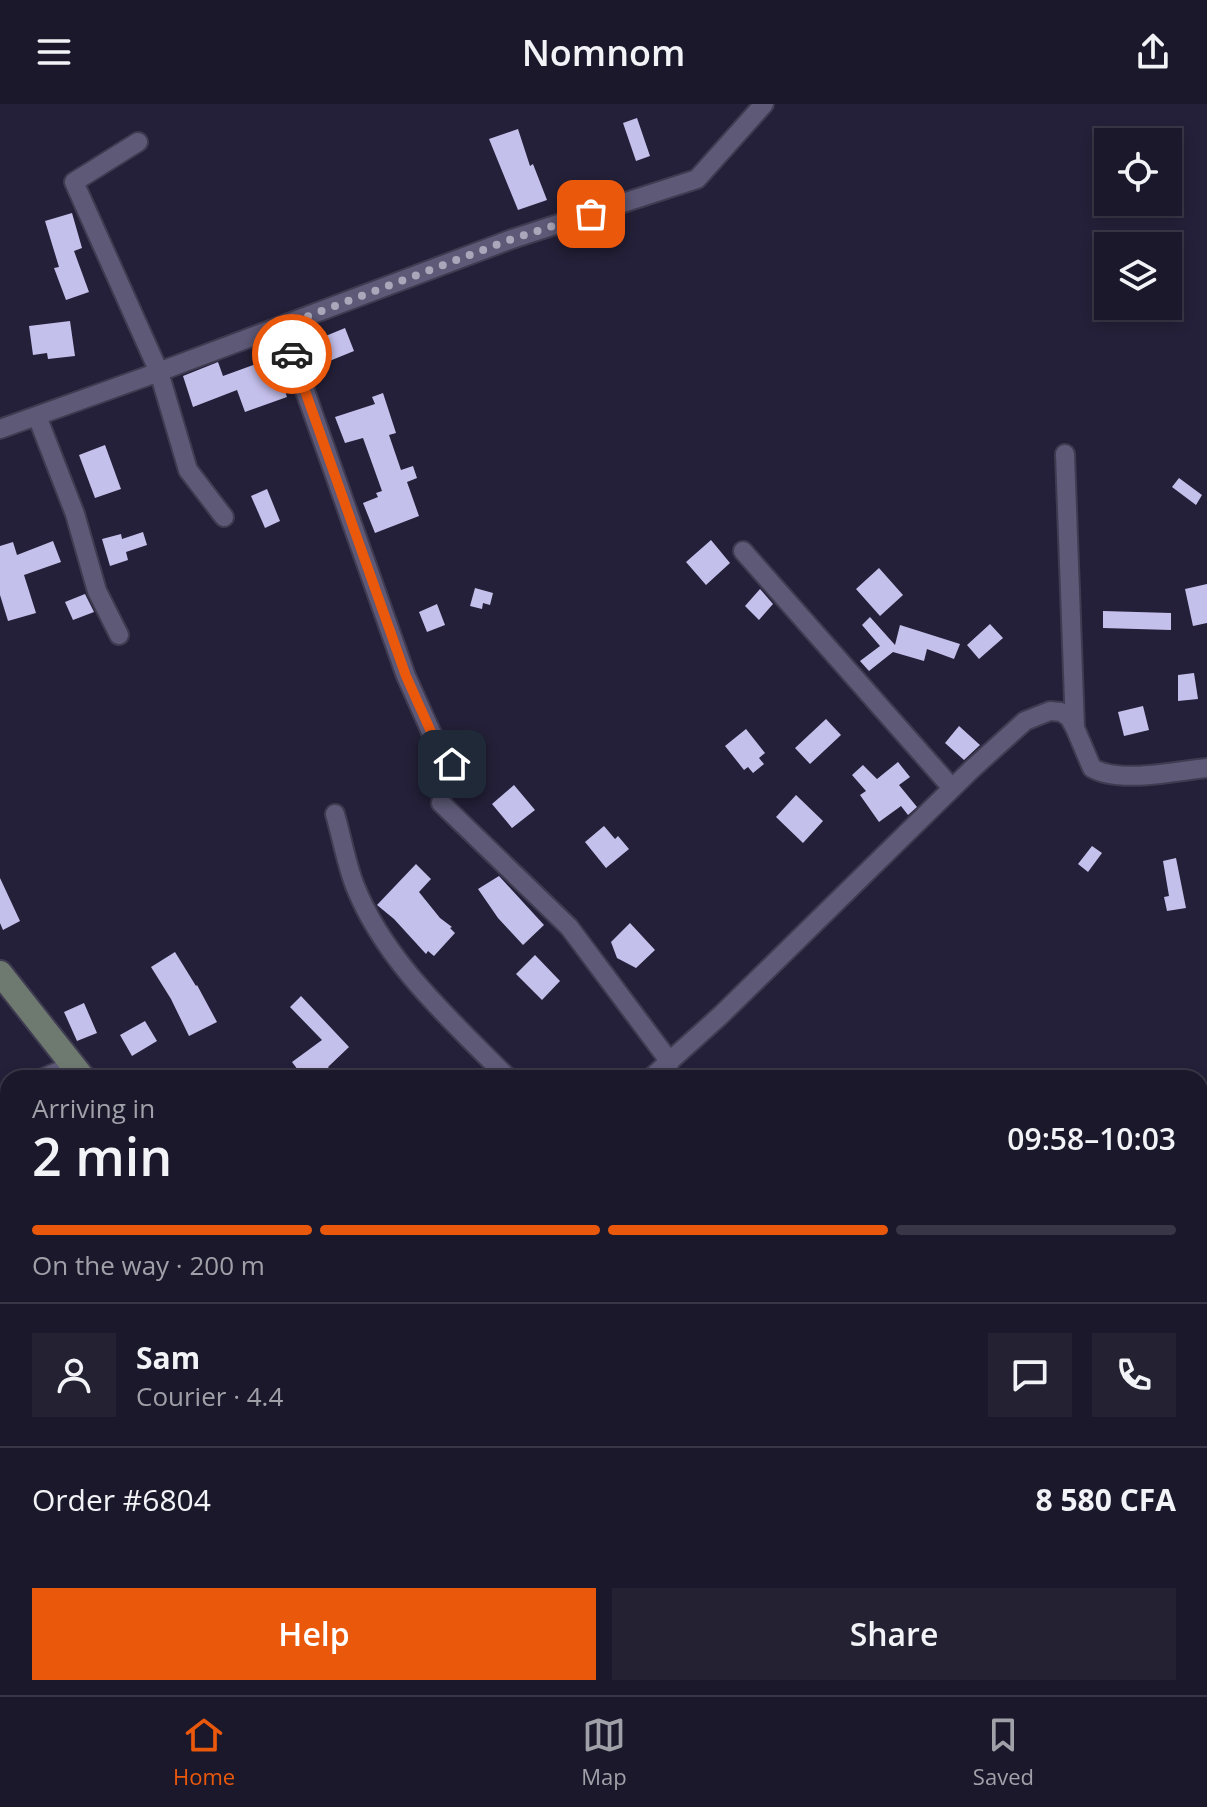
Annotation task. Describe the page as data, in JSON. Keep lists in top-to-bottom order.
{
  "page": {
    "header": "Nomnom",
    "heading": ["2 min", "Arriving in", "09:58–10:03"],
    "panel": [
      "Sam",
      "Courier · 4.4",
      "Order #6804",
      "8 580 CFA"
    ],
    "bar": "On the way · 200 m",
    "buttons": ["Help", "Share"],
    "tabs": ["Home", "Map", "Saved"]
  }
}
